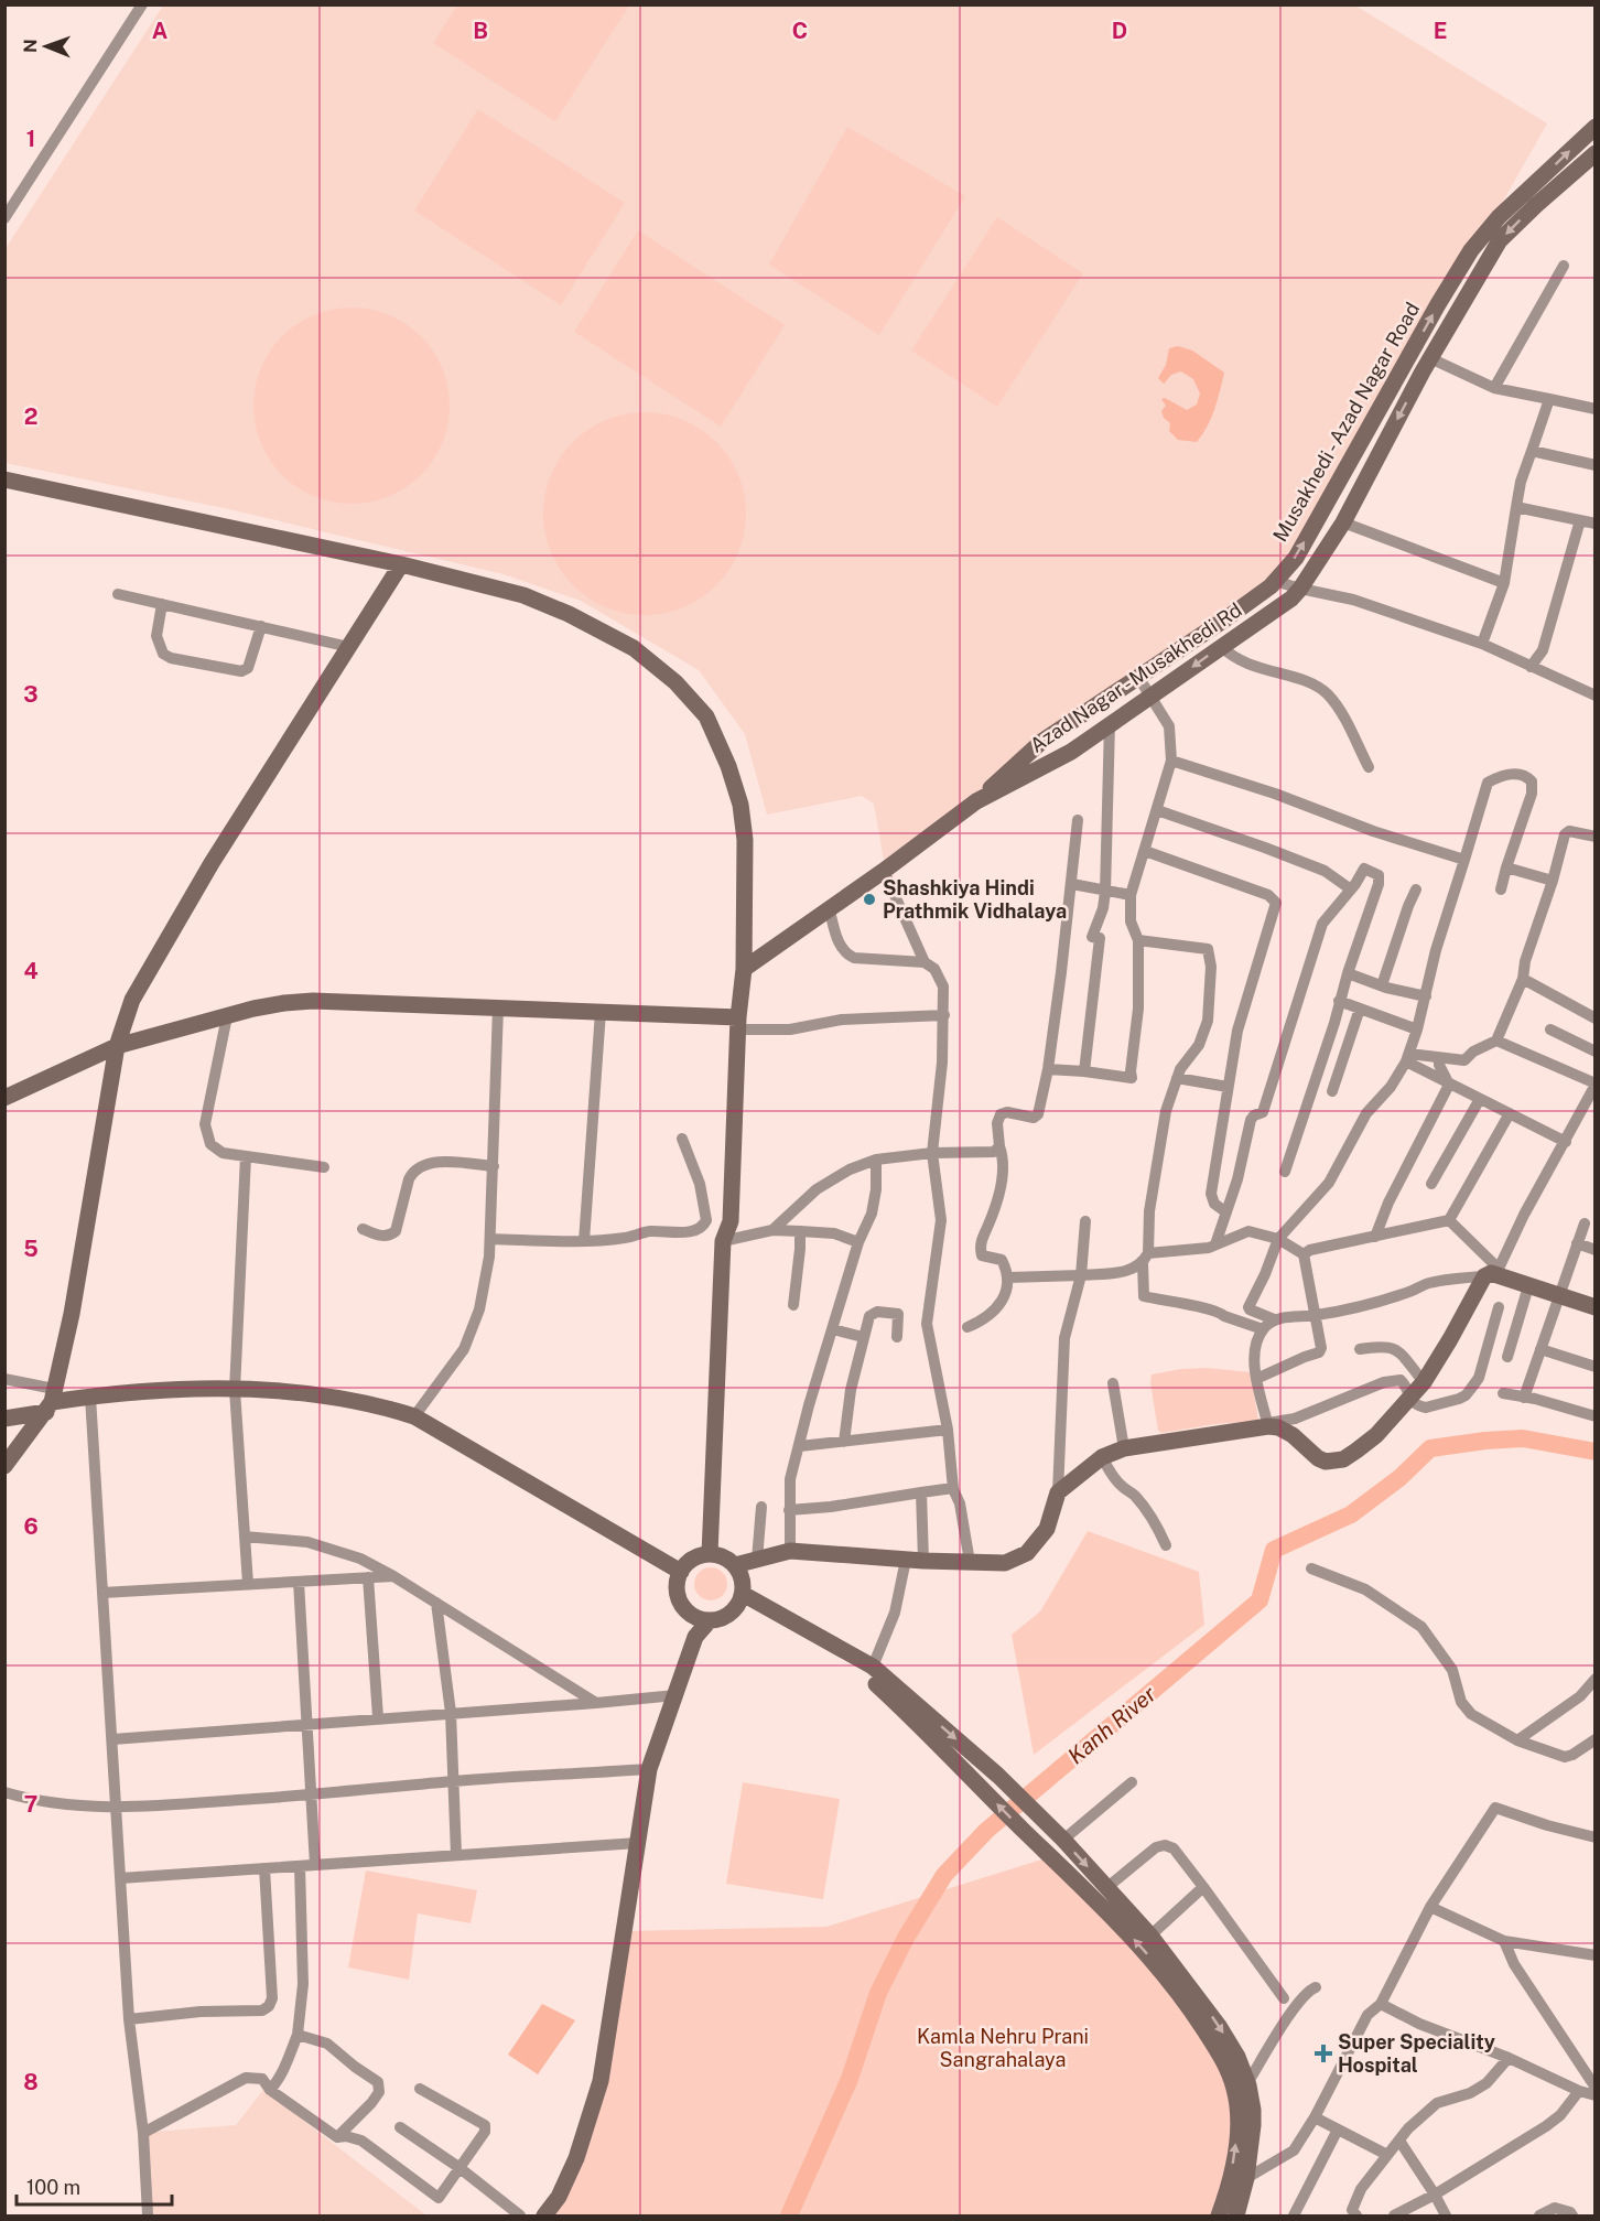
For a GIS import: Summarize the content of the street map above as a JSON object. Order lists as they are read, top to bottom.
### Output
{
  "streets": {
    "street": ["Musakhedi - Azad Nagar Road", "Azad Nagar - Musakhedi Rd"]
  },
  "crossings": [
    ["Musakhedi - Azad Nagar Road", "Azad Nagar - Musakhedi Rd"]
  ],
  "water": ["Kanh River"],
  "parks": ["Kamla Nehru Prani Sangrahalaya"],
  "places": {
    "other": ["Shashkiya Hindi Prathmik Vidhalaya"],
    "health": ["Super Speciality Hospital"]
  },
  "scale_bar": "100 m",
  "north": "left",
  "grid": {
    "columns": [
      "A",
      "B",
      "C",
      "D",
      "E"
    ],
    "rows": [
      "1",
      "2",
      "3",
      "4",
      "5",
      "6",
      "7",
      "8"
    ]
  }
}
